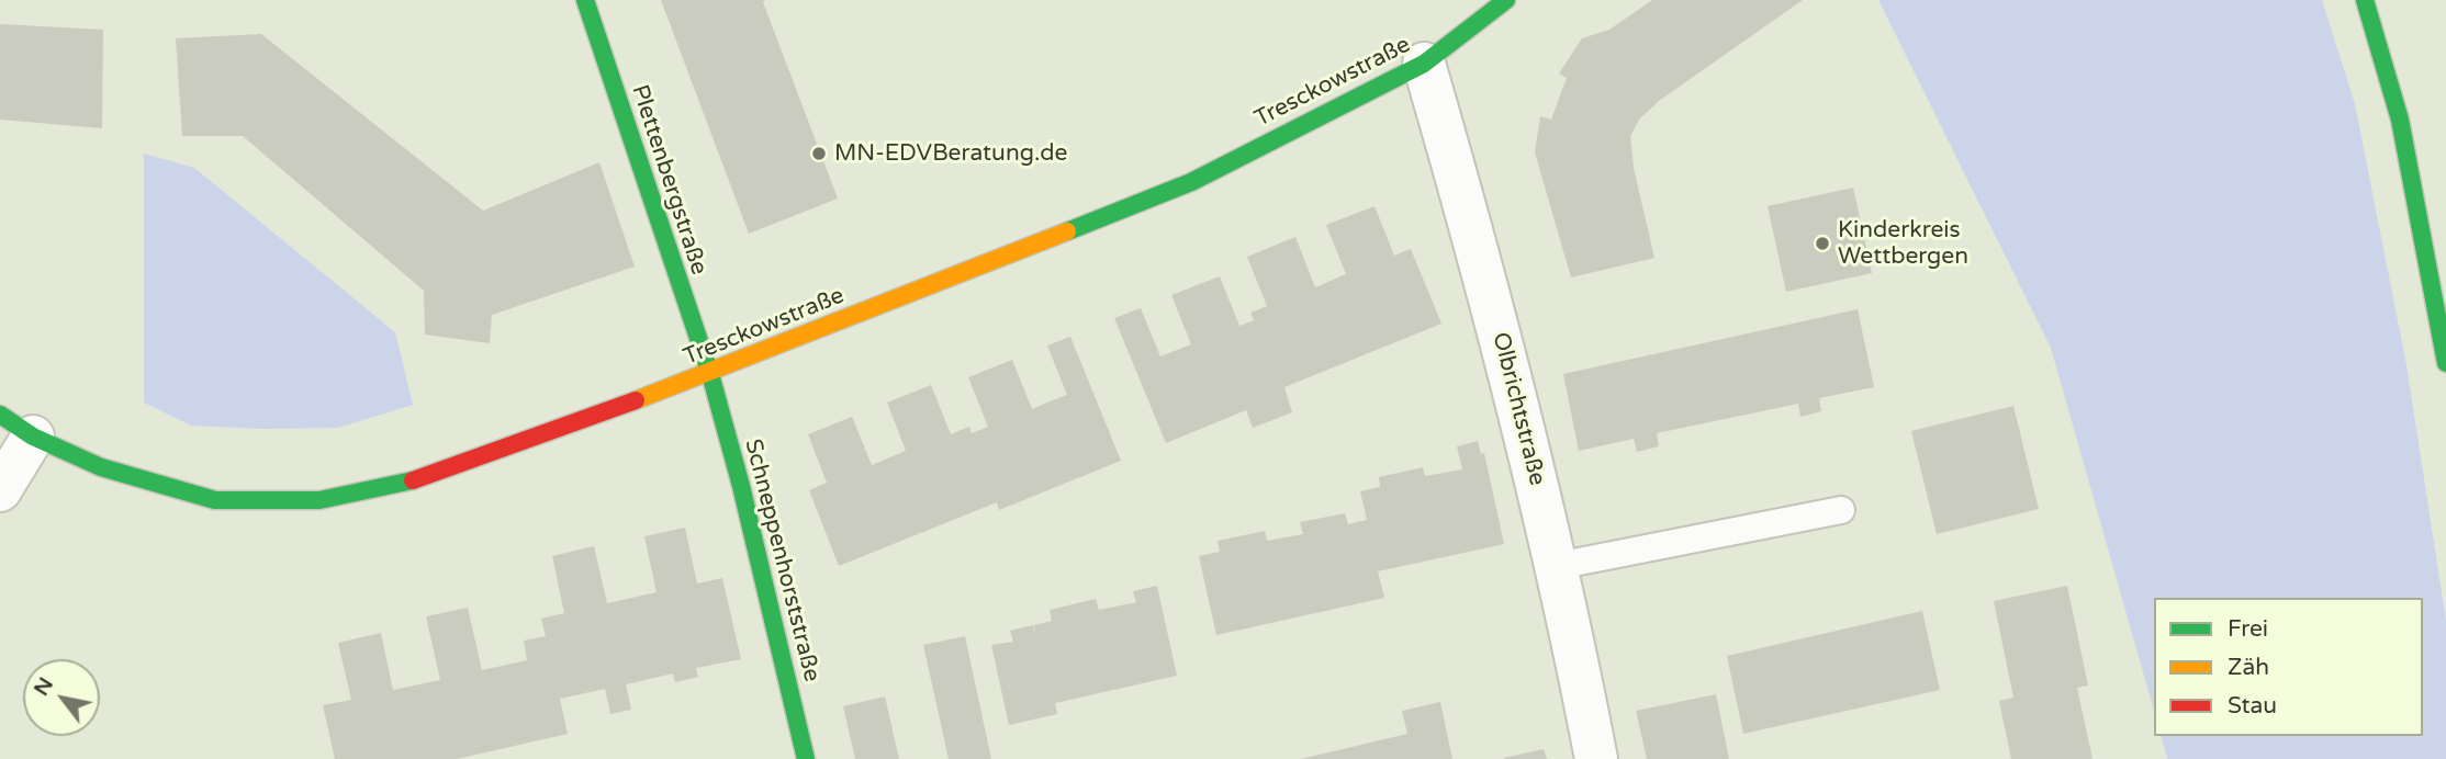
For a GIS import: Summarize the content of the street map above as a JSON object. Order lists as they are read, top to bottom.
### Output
{
  "streets": {
    "street": [
      "Tresckowstraße",
      "Plettenbergstraße",
      "Olbrichtstraße",
      "Schneppenhorststraße"
    ]
  },
  "crossings": [
    ["Tresckowstraße", "Plettenbergstraße"],
    ["Tresckowstraße", "Olbrichtstraße"],
    ["Tresckowstraße", "Schneppenhorststraße"],
    ["Plettenbergstraße", "Schneppenhorststraße"]
  ],
  "places": ["MN-EDVBeratung.de", "Kinderkreis Wettbergen"],
  "legend": ["Frei", "Zäh", "Stau"],
  "north": "top left"
}
